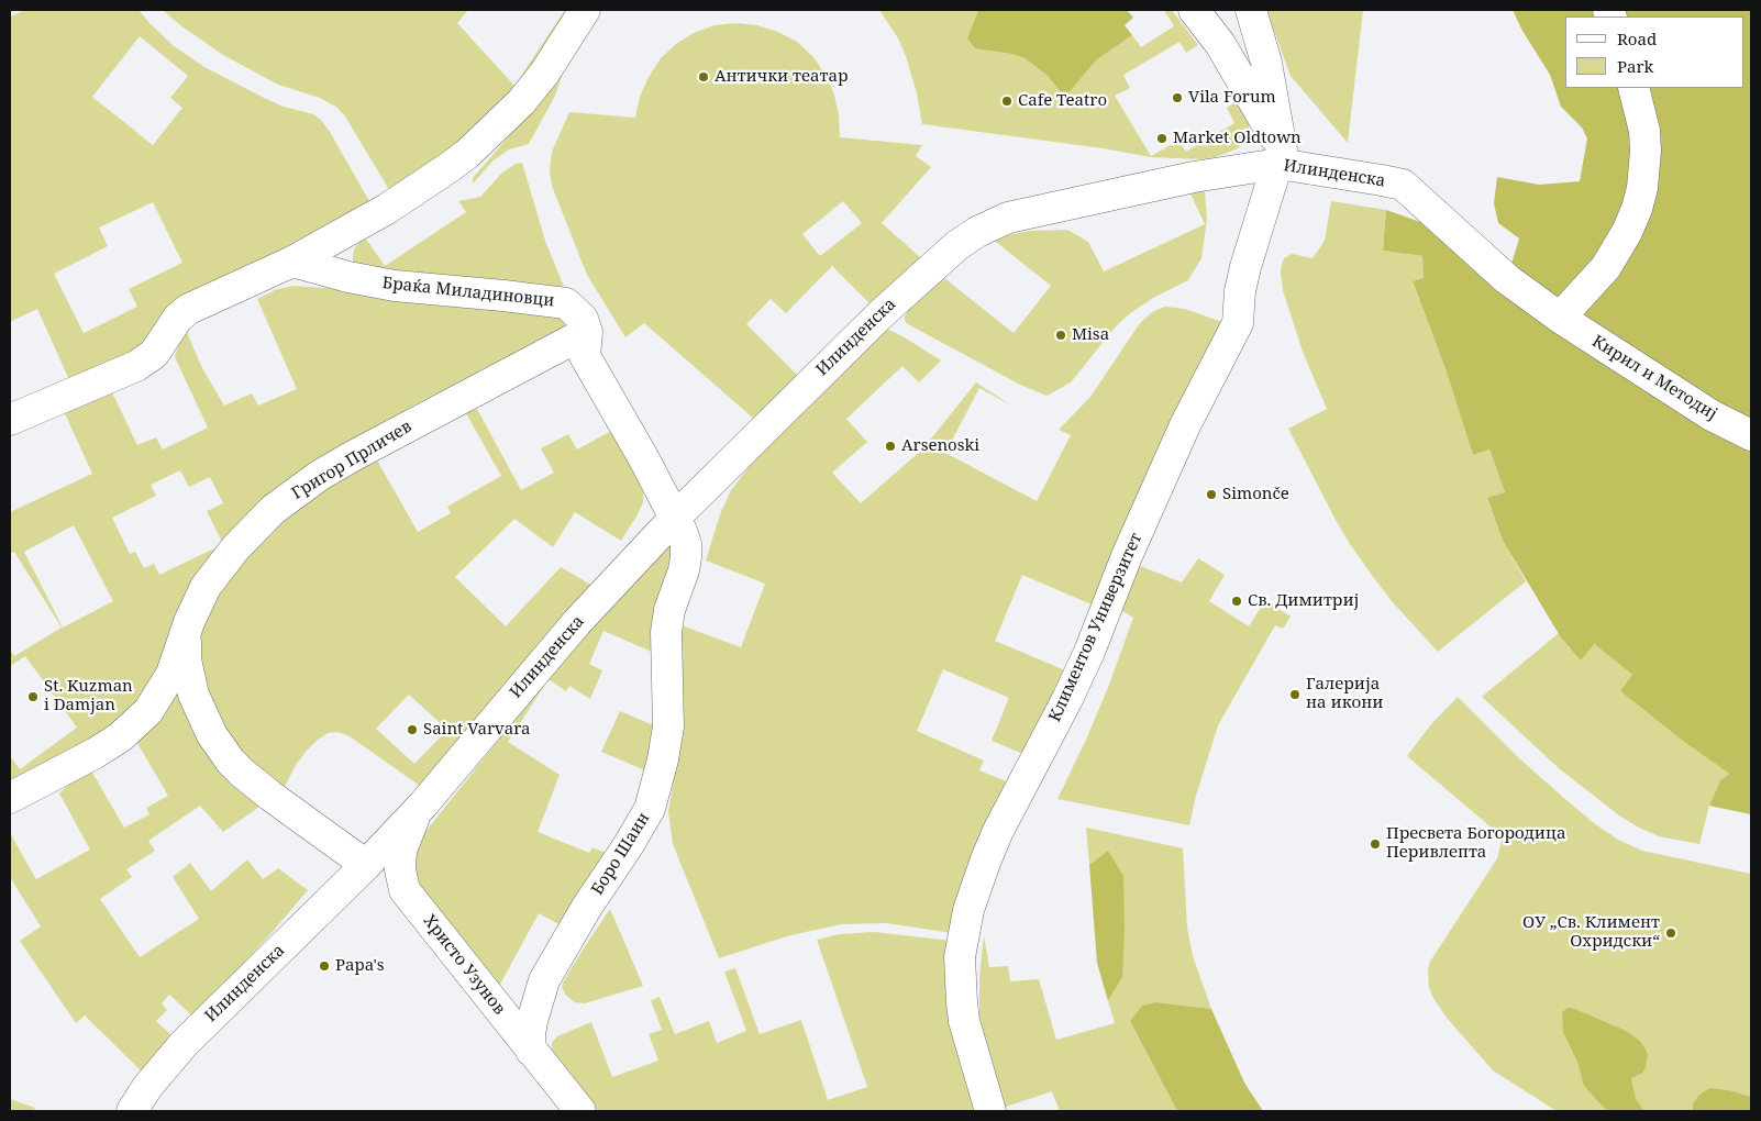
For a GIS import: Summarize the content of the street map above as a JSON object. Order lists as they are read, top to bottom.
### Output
{
  "streets": {
    "street": [
      "Илинденска",
      "Браќа Миладиновци",
      "Кирил и Методиј",
      "Григор Прличев",
      "Климентов Универзитет",
      "Боро Шаин",
      "Христо Узунов"
    ]
  },
  "crossings": [
    ["Илинденска", "Кирил и Методиј"],
    ["Илинденска", "Климентов Универзитет"],
    ["Илинденска", "Боро Шаин"],
    ["Илинденска", "Христо Узунов"],
    ["Браќа Миладиновци", "Григор Прличев"],
    ["Боро Шаин", "Христо Узунов"]
  ],
  "places": [
    "Антички театар",
    "Vila Forum",
    "Cafe Teatro",
    "Market Oldtown",
    "Misa",
    "Arsenoski",
    "Simonče",
    "Св. Димитриј",
    "Галерија на икони",
    "St. Kuzman i Damjan",
    "Saint Varvara",
    "Пресвета Богородица Перивлепта",
    "ОУ „Св. Климент Охридски“",
    "Papa's"
  ],
  "legend": ["Road", "Park"]
}
